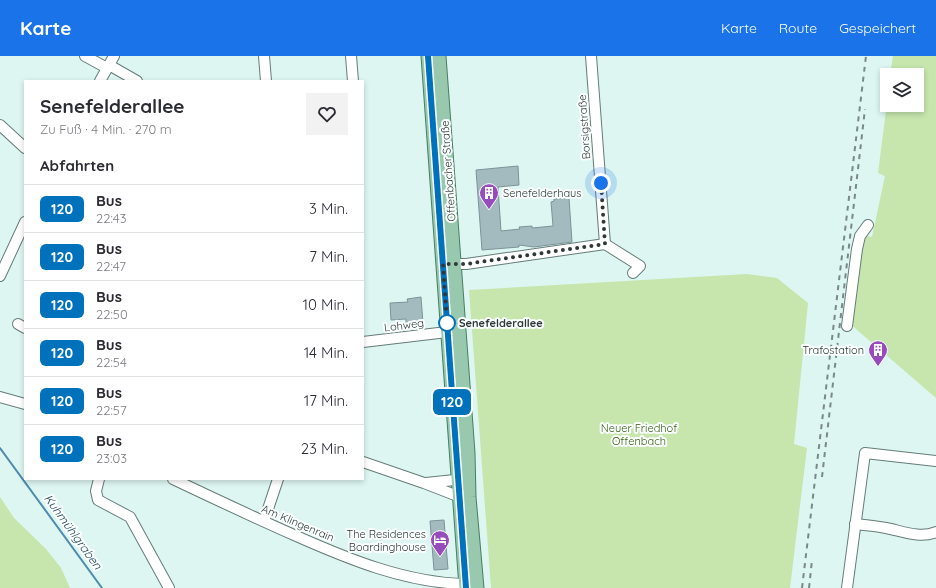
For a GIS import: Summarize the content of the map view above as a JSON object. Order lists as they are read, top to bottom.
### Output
{
  "streets": {
    "main road": ["Offenbacher Straße"],
    "street": ["Borsigstraße", "Lohweg", "Am Klingenrain"]
  },
  "water": ["Kuhmühlgraben"],
  "parks": ["Neuer Friedhof Offenbach"],
  "places": {
    "building": ["Senefelderhaus", "Trafostation"],
    "other": ["Senefelderallee"],
    "hotel": ["The Residences Boardinghouse"]
  },
  "lines": ["bus line 120"],
  "page": {
    "header": "Karte",
    "nav": ["Karte", "Route", "Gespeichert"],
    "on_map": "120",
    "heading": [
      ["Senefelderallee", "Zu Fuß · 4 Min. · 270 m"],
      "Abfahrten"
    ],
    "list": [
      {
        "mark": "120",
        "name": "Bus",
        "note": "22:43",
        "value": "3 Min."
      },
      {
        "mark": "120",
        "name": "Bus",
        "note": "22:47",
        "value": "7 Min."
      },
      {
        "mark": "120",
        "name": "Bus",
        "note": "22:50",
        "value": "10 Min."
      },
      {
        "mark": "120",
        "name": "Bus",
        "note": "22:54",
        "value": "14 Min."
      },
      {
        "mark": "120",
        "name": "Bus",
        "note": "22:57",
        "value": "17 Min."
      },
      {
        "mark": "120",
        "name": "Bus",
        "note": "23:03",
        "value": "23 Min."
      }
    ]
  }
}
